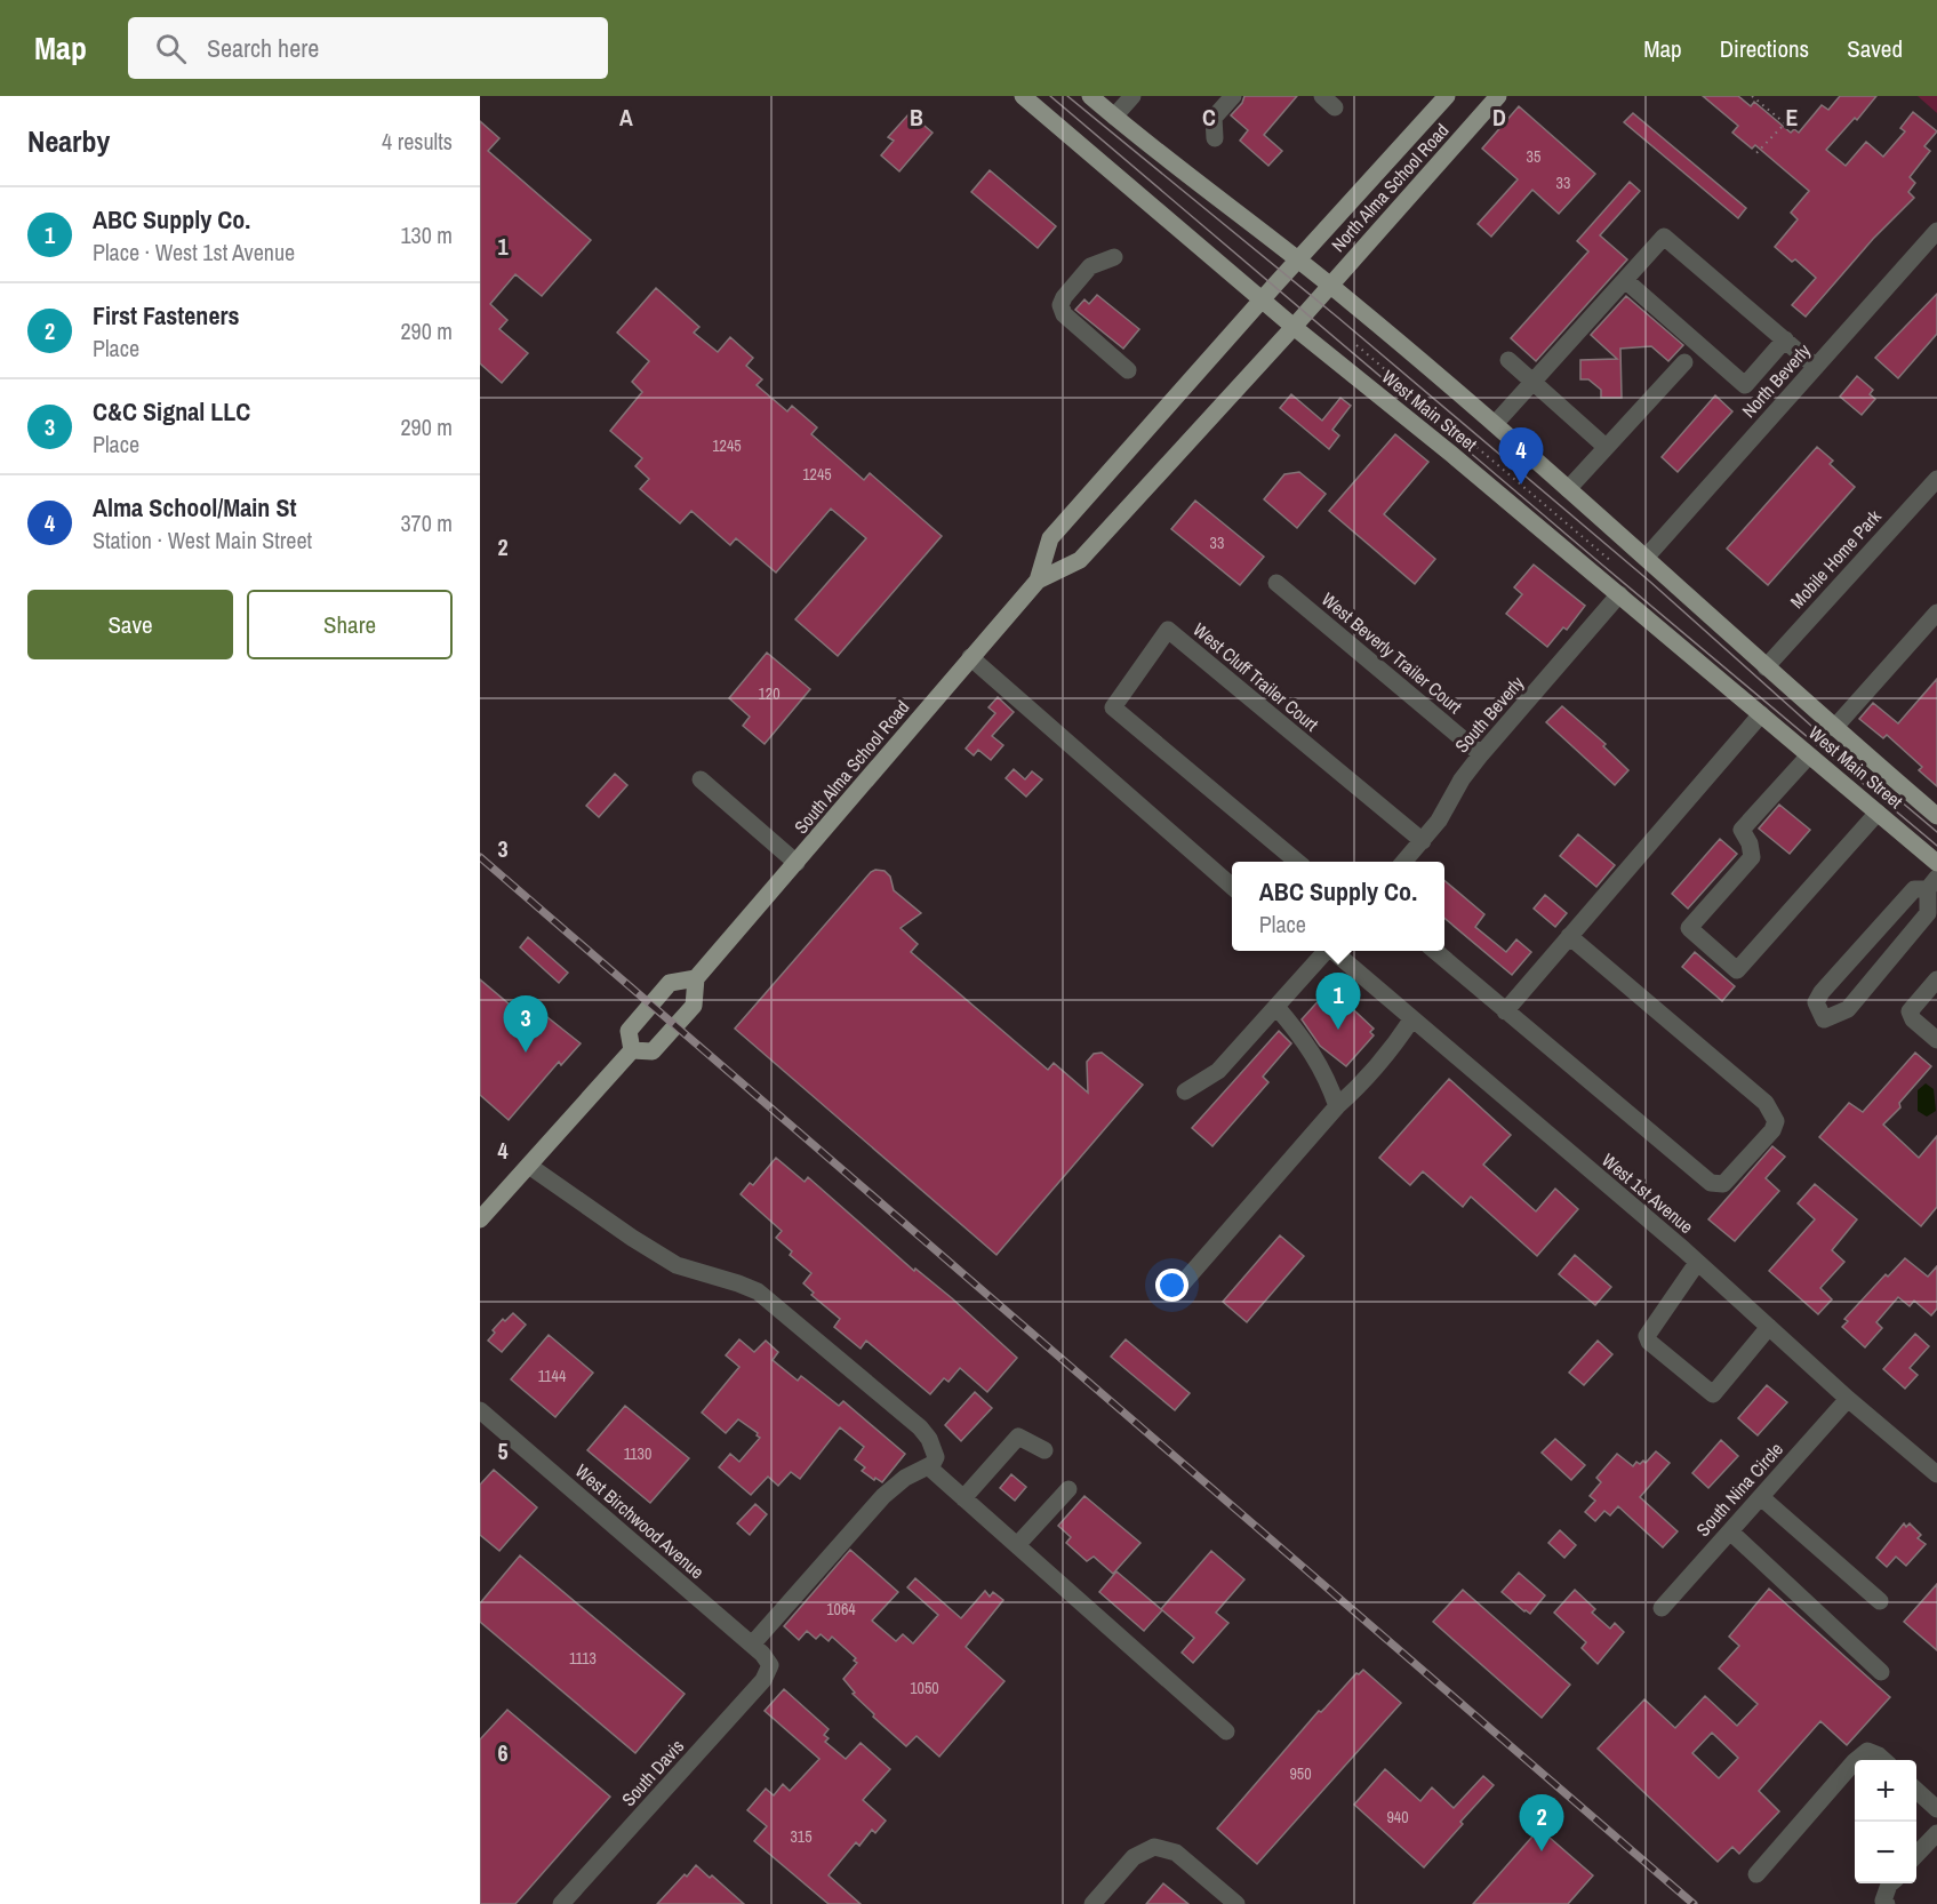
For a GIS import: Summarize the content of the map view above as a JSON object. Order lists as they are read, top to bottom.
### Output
{
  "streets": {
    "main road": ["North Alma School Road", "West Main Street", "South Alma School Road"],
    "street": [
      "North Beverly",
      "Mobile Home Park",
      "West Beverly Trailer Court",
      "West Cluff Trailer Court",
      "South Beverly",
      "West 1st Avenue",
      "South Nina Circle",
      "West Birchwood Avenue",
      "South Davis"
    ]
  },
  "crossings": [
    ["North Alma School Road", "West Main Street"],
    ["North Alma School Road", "South Alma School Road"],
    ["North Beverly", "West Main Street"],
    ["West Main Street", "Mobile Home Park"],
    ["West Main Street", "South Beverly"],
    ["West Main Street", "South Alma School Road"],
    ["West Beverly Trailer Court", "South Beverly"],
    ["West Cluff Trailer Court", "South Beverly"],
    ["West 1st Avenue", "South Nina Circle"],
    ["West Birchwood Avenue", "South Davis"]
  ],
  "house_numbers": [
    "35",
    "33",
    "1245",
    "1245",
    "33",
    "120",
    "1144",
    "1130",
    "1064",
    "1113",
    "1050",
    "950",
    "940",
    "315"
  ],
  "page": {
    "header": "Map",
    "search": "Search here",
    "nav": ["Map", "Directions", "Saved"],
    "heading": ["Nearby", "4 results"],
    "list": [
      {
        "mark": "1",
        "name": "ABC Supply Co.",
        "note": "Place · West 1st Avenue",
        "value": "130 m"
      },
      {
        "mark": "2",
        "name": "First Fasteners",
        "note": "Place",
        "value": "290 m"
      },
      {
        "mark": "3",
        "name": "C&C Signal LLC",
        "note": "Place",
        "value": "290 m"
      },
      {
        "mark": "4",
        "name": "Alma School/Main St",
        "note": "Station · West Main Street",
        "value": "370 m"
      }
    ],
    "pins": [
      "4",
      "1",
      "3",
      "2"
    ],
    "buttons": ["Save", "Share"],
    "popup": ["ABC Supply Co.", "Place"],
    "map_buttons": ["+", "−"]
  },
  "grid": {
    "columns": [
      "A",
      "B",
      "C",
      "D",
      "E"
    ],
    "rows": [
      "1",
      "2",
      "3",
      "4",
      "5",
      "6"
    ]
  }
}
